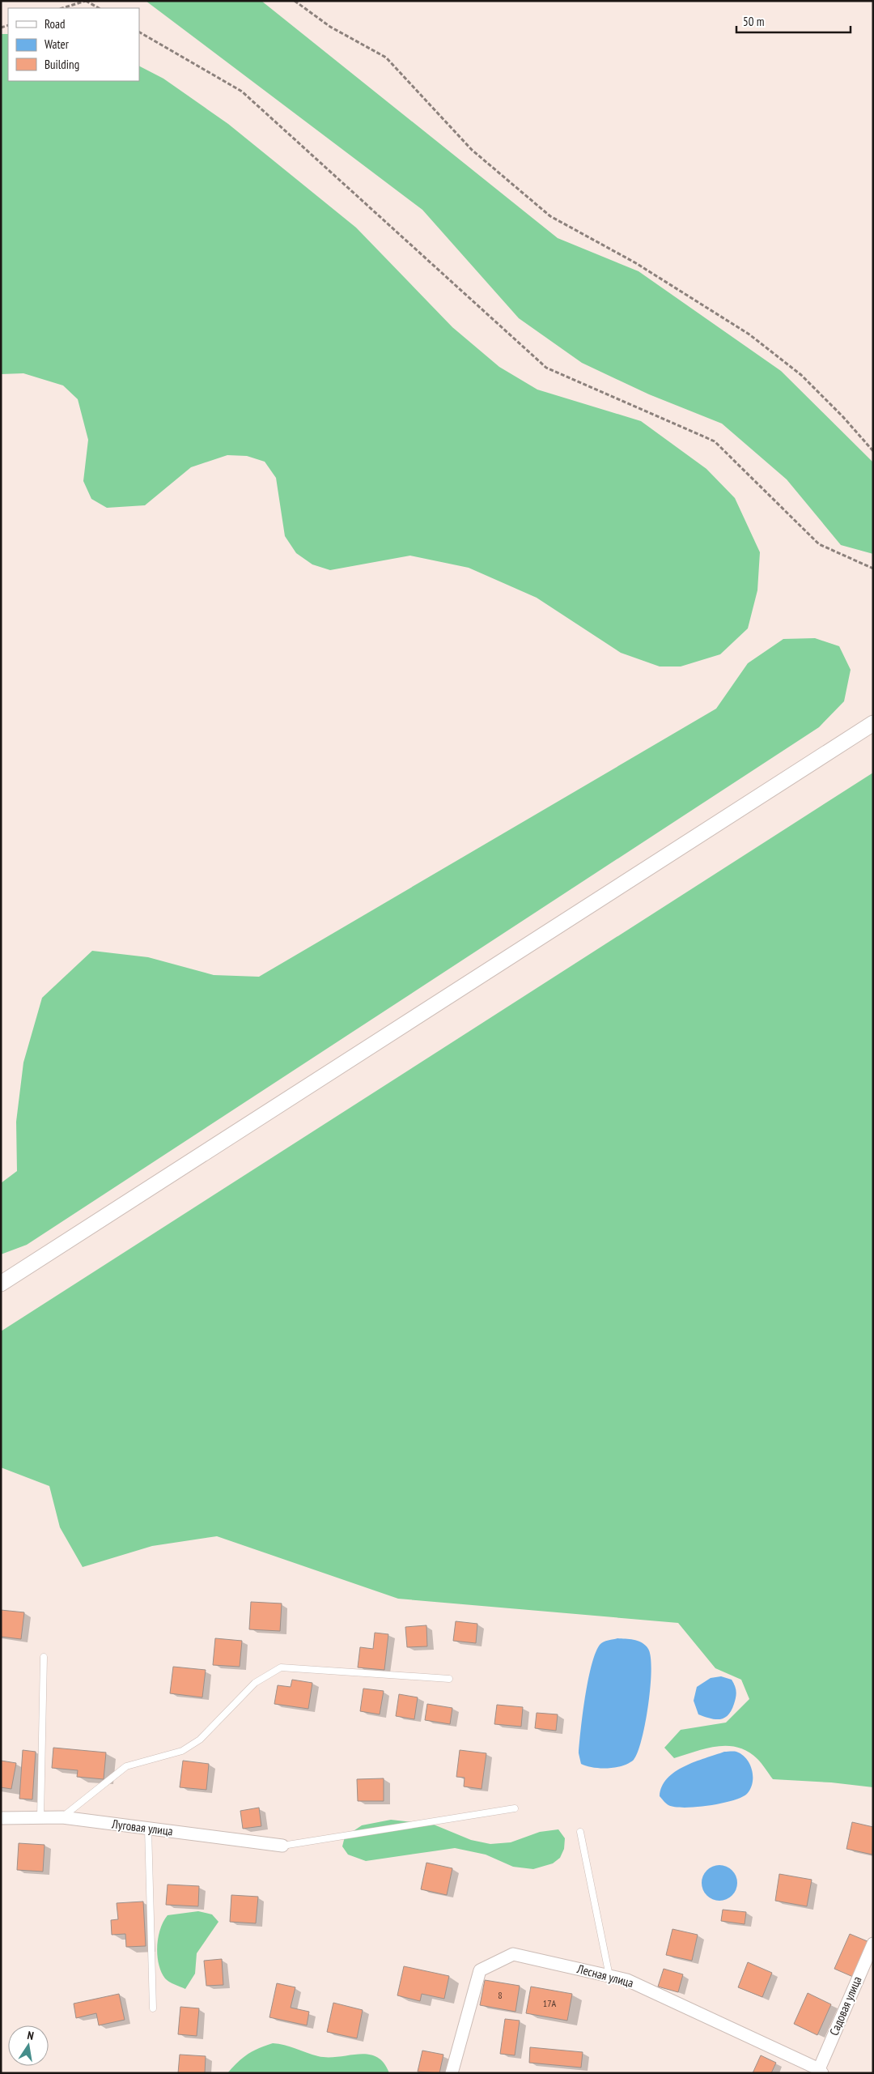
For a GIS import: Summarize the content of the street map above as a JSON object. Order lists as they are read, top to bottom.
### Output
{
  "streets": {
    "street": ["Луговая улица", "Лесная улица", "Садовая улица"]
  },
  "crossings": [
    ["Лесная улица", "Садовая улица"]
  ],
  "house_numbers": ["8", "17А"],
  "legend": ["Road", "Water", "Building"],
  "scale_bar": "50 m",
  "north": "top"
}
